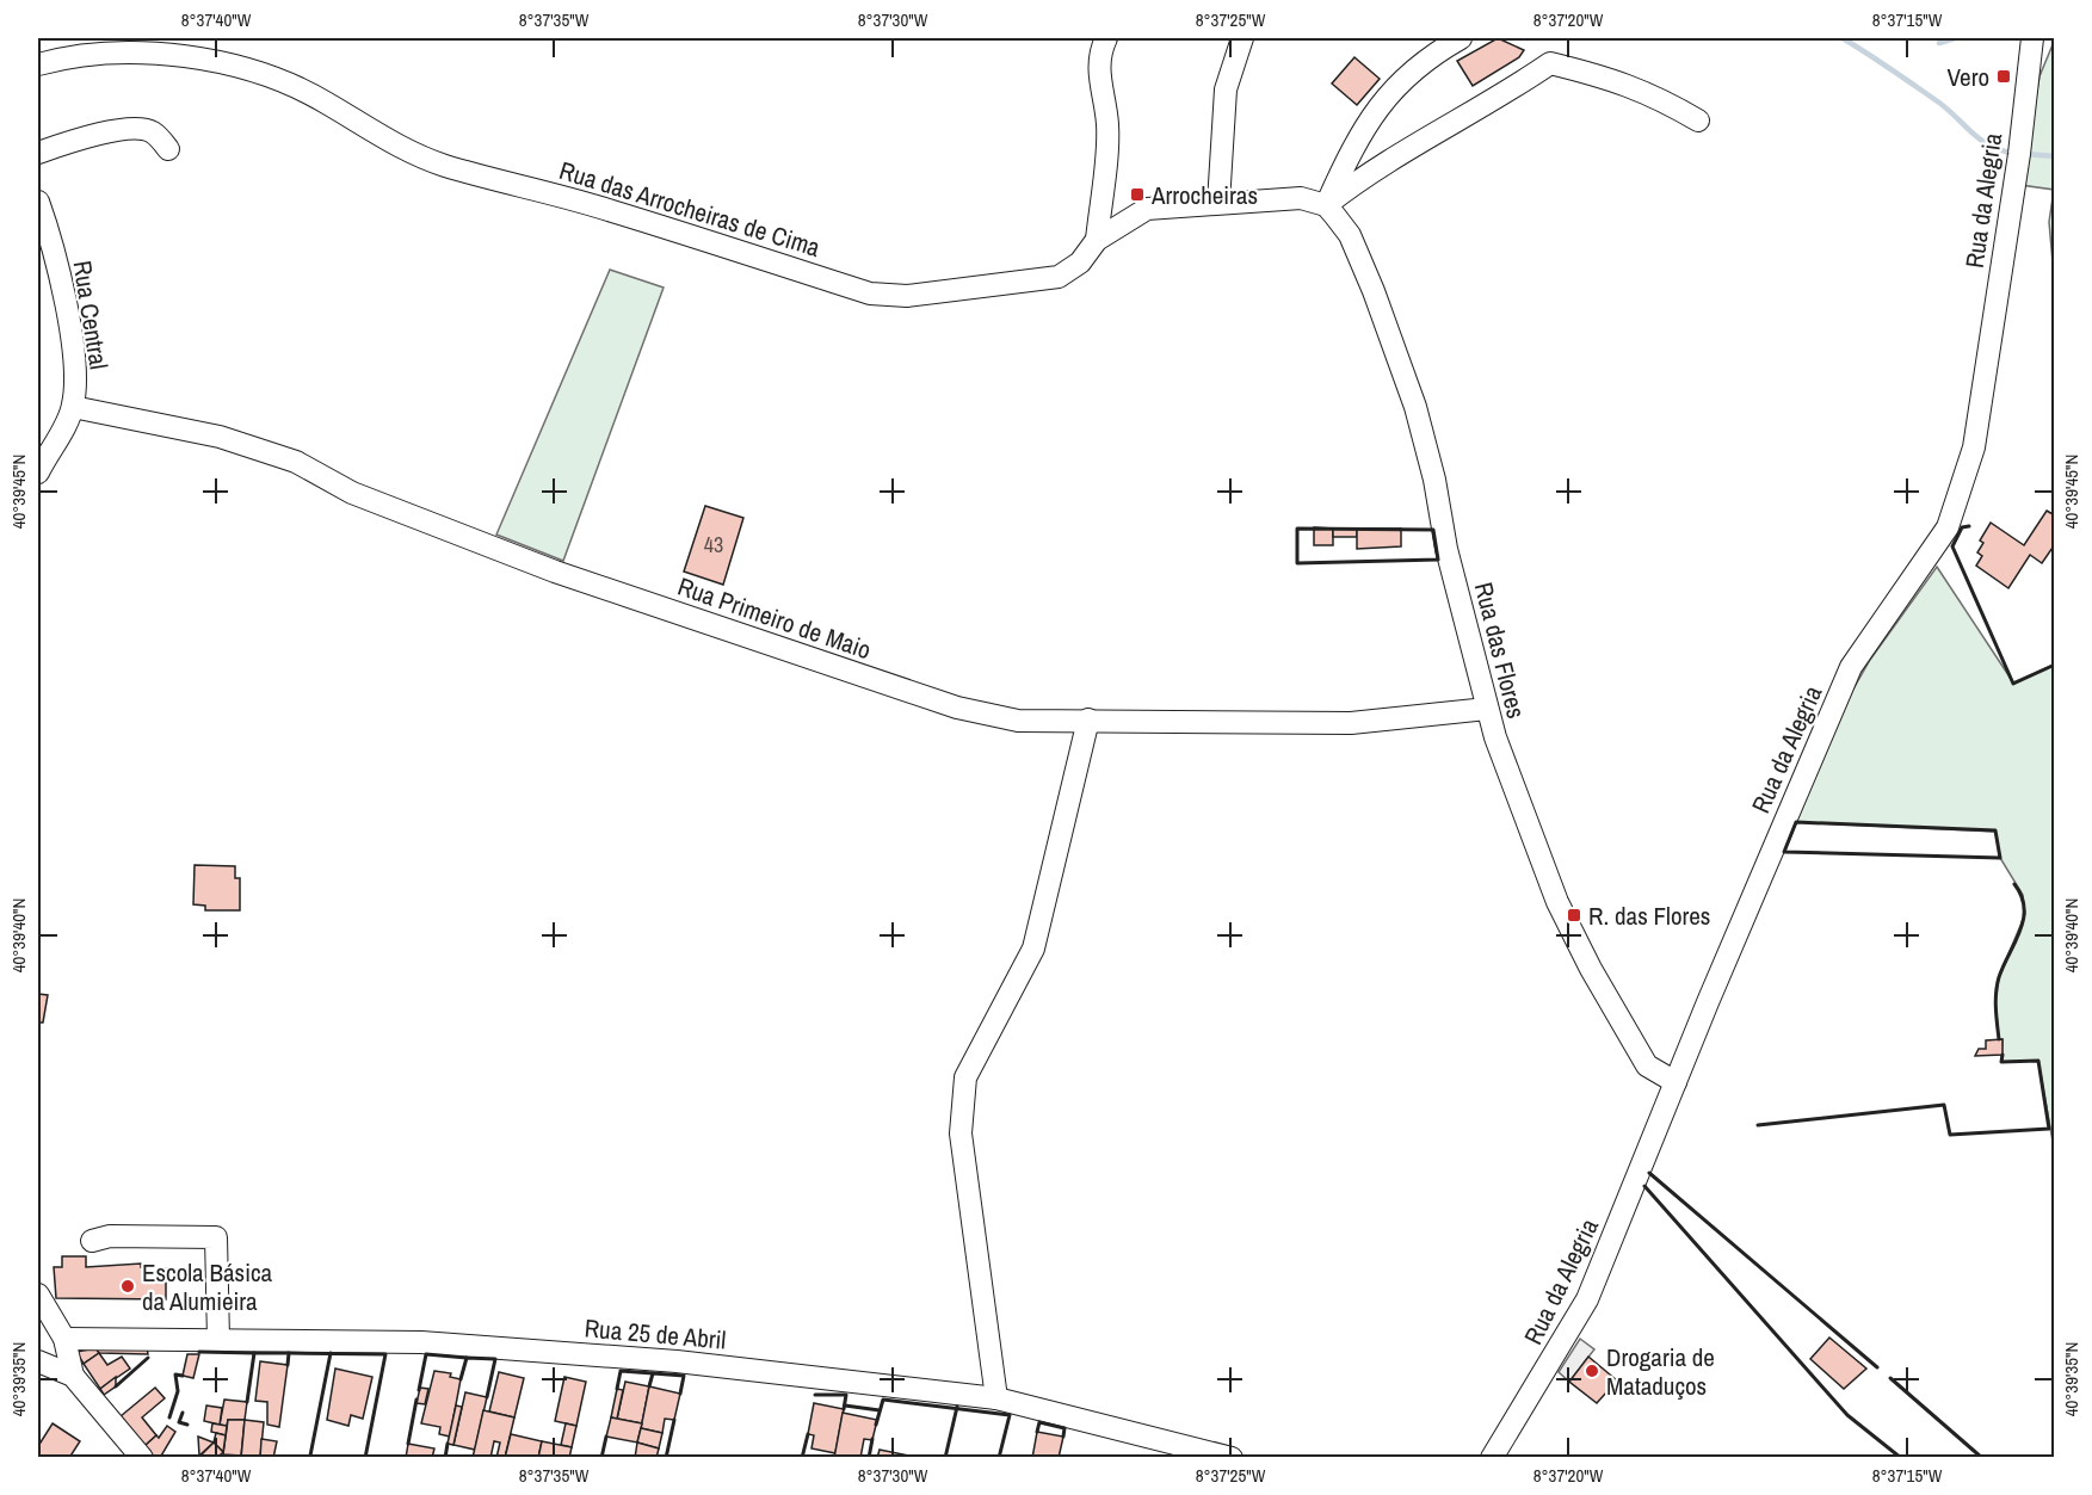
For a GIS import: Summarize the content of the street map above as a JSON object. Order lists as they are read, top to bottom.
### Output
{
  "streets": {
    "street": [
      "Rua da Alegria",
      "Rua das Arrocheiras de Cima",
      "Rua Central",
      "Rua Primeiro de Maio",
      "Rua das Flores",
      "Rua 25 de Abril"
    ]
  },
  "crossings": [
    ["Rua da Alegria", "Rua das Flores"],
    ["Rua das Arrocheiras de Cima", "Rua das Flores"],
    ["Rua Central", "Rua Primeiro de Maio"],
    ["Rua Primeiro de Maio", "Rua das Flores"]
  ],
  "places": {
    "transit": ["Vero", "Arrocheiras", "R. das Flores"],
    "other": ["Escola Básica da Alumieira", "Drogaria de Mataduços"]
  },
  "house_numbers": ["43"],
  "coordinates": [
    "8°37'40\"W",
    "8°37'35\"W",
    "8°37'30\"W",
    "8°37'25\"W",
    "8°37'20\"W",
    "8°37'15\"W",
    "40°39'45\"N",
    "40°39'40\"N",
    "40°39'35\"N"
  ]
}
